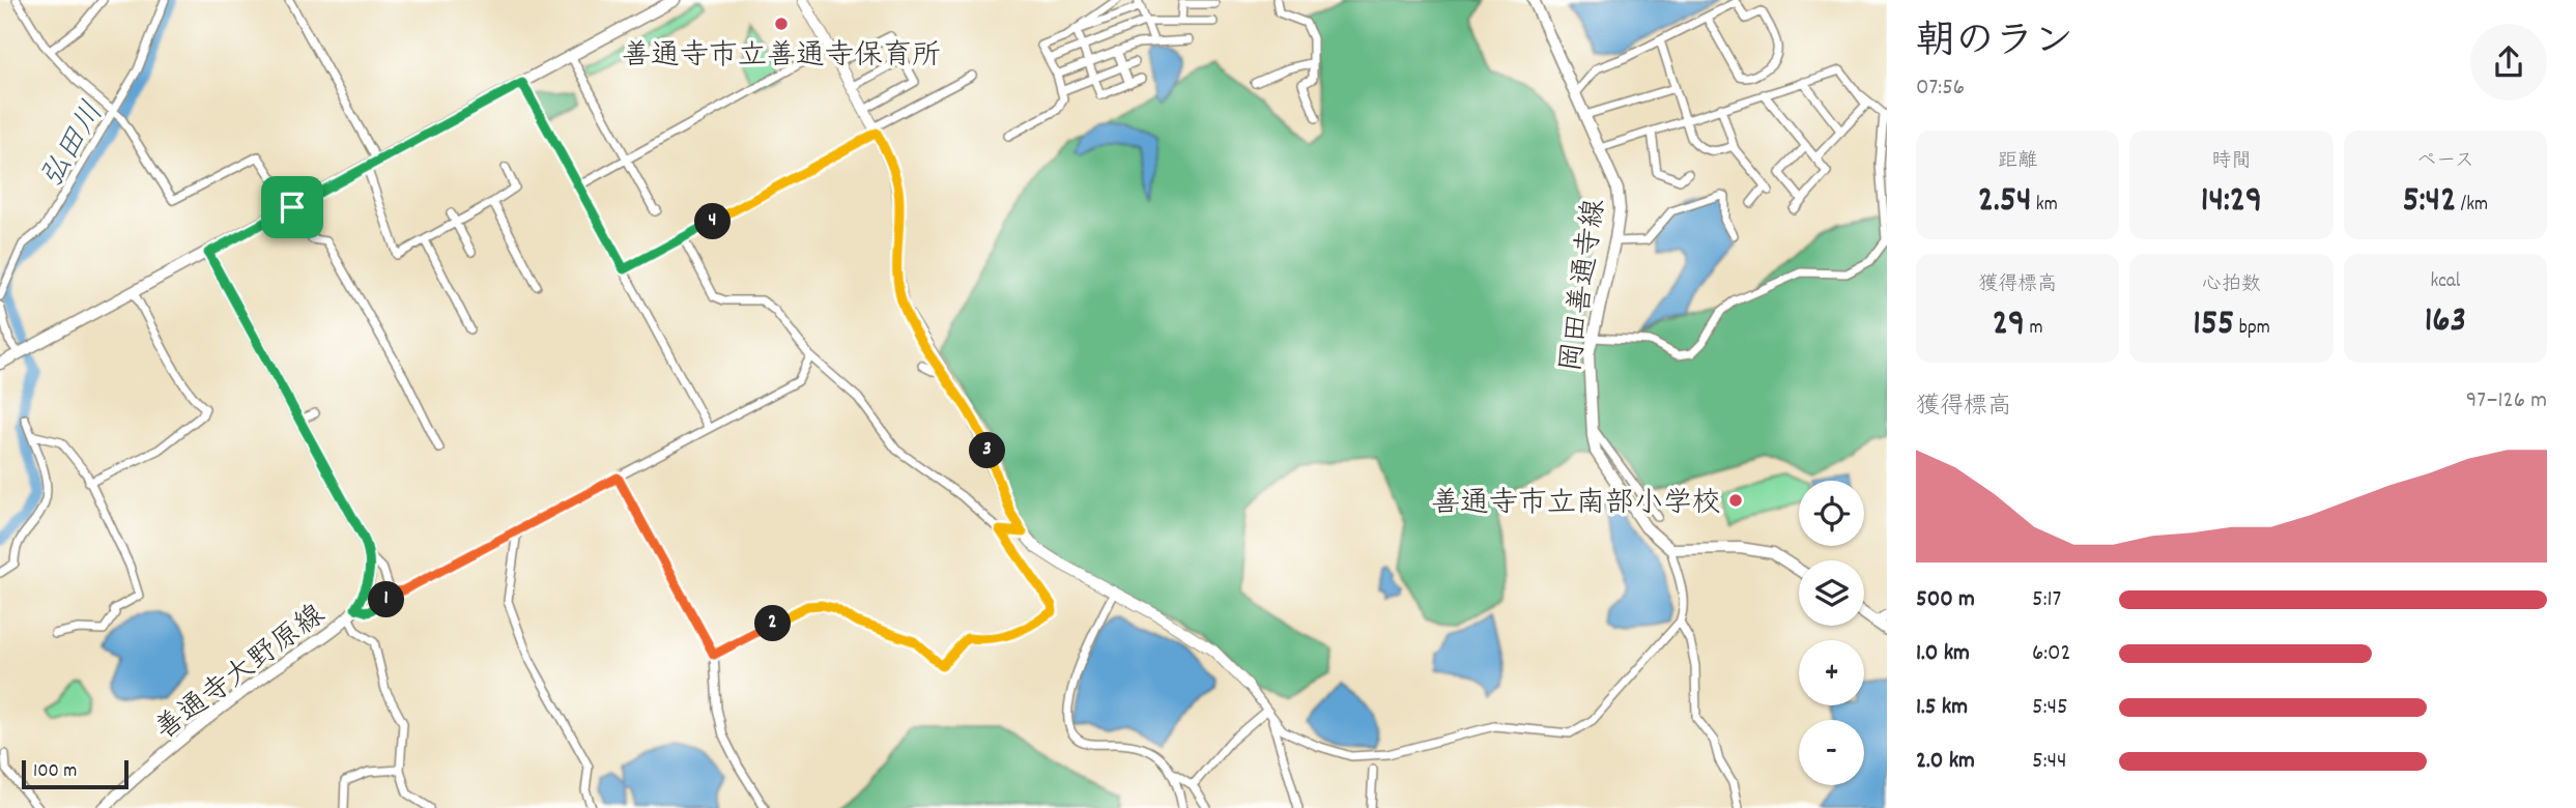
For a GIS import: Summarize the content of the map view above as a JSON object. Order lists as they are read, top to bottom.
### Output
{
  "streets": {
    "main road": ["岡田善通寺線", "善通寺大野原線"]
  },
  "water": ["弘田川"],
  "places": ["善通寺市立善通寺保育所", "善通寺市立南部小学校"],
  "scale_bar": "100 m",
  "page": {
    "heading": ["朝のラン", "07:56"],
    "stats": [
      ["距離", "2.54 km"],
      ["時間", "14:29"],
      ["ペース", "5:42 /km"],
      ["獲得標高", "29 m"],
      ["心拍数", "155 bpm"],
      ["kcal", "163"]
    ],
    "pins": [
      "4",
      "3",
      "1",
      "2"
    ],
    "chart": ["獲得標高", "97–126 m"],
    "map_buttons": ["+", "−"],
    "list": [
      {
        "name": "500 m",
        "note": "5:17"
      },
      {
        "name": "1.0 km",
        "note": "6:02"
      },
      {
        "name": "1.5 km",
        "note": "5:45"
      },
      {
        "name": "2.0 km",
        "note": "5:44"
      }
    ],
    "scale": "100 m"
  }
}
